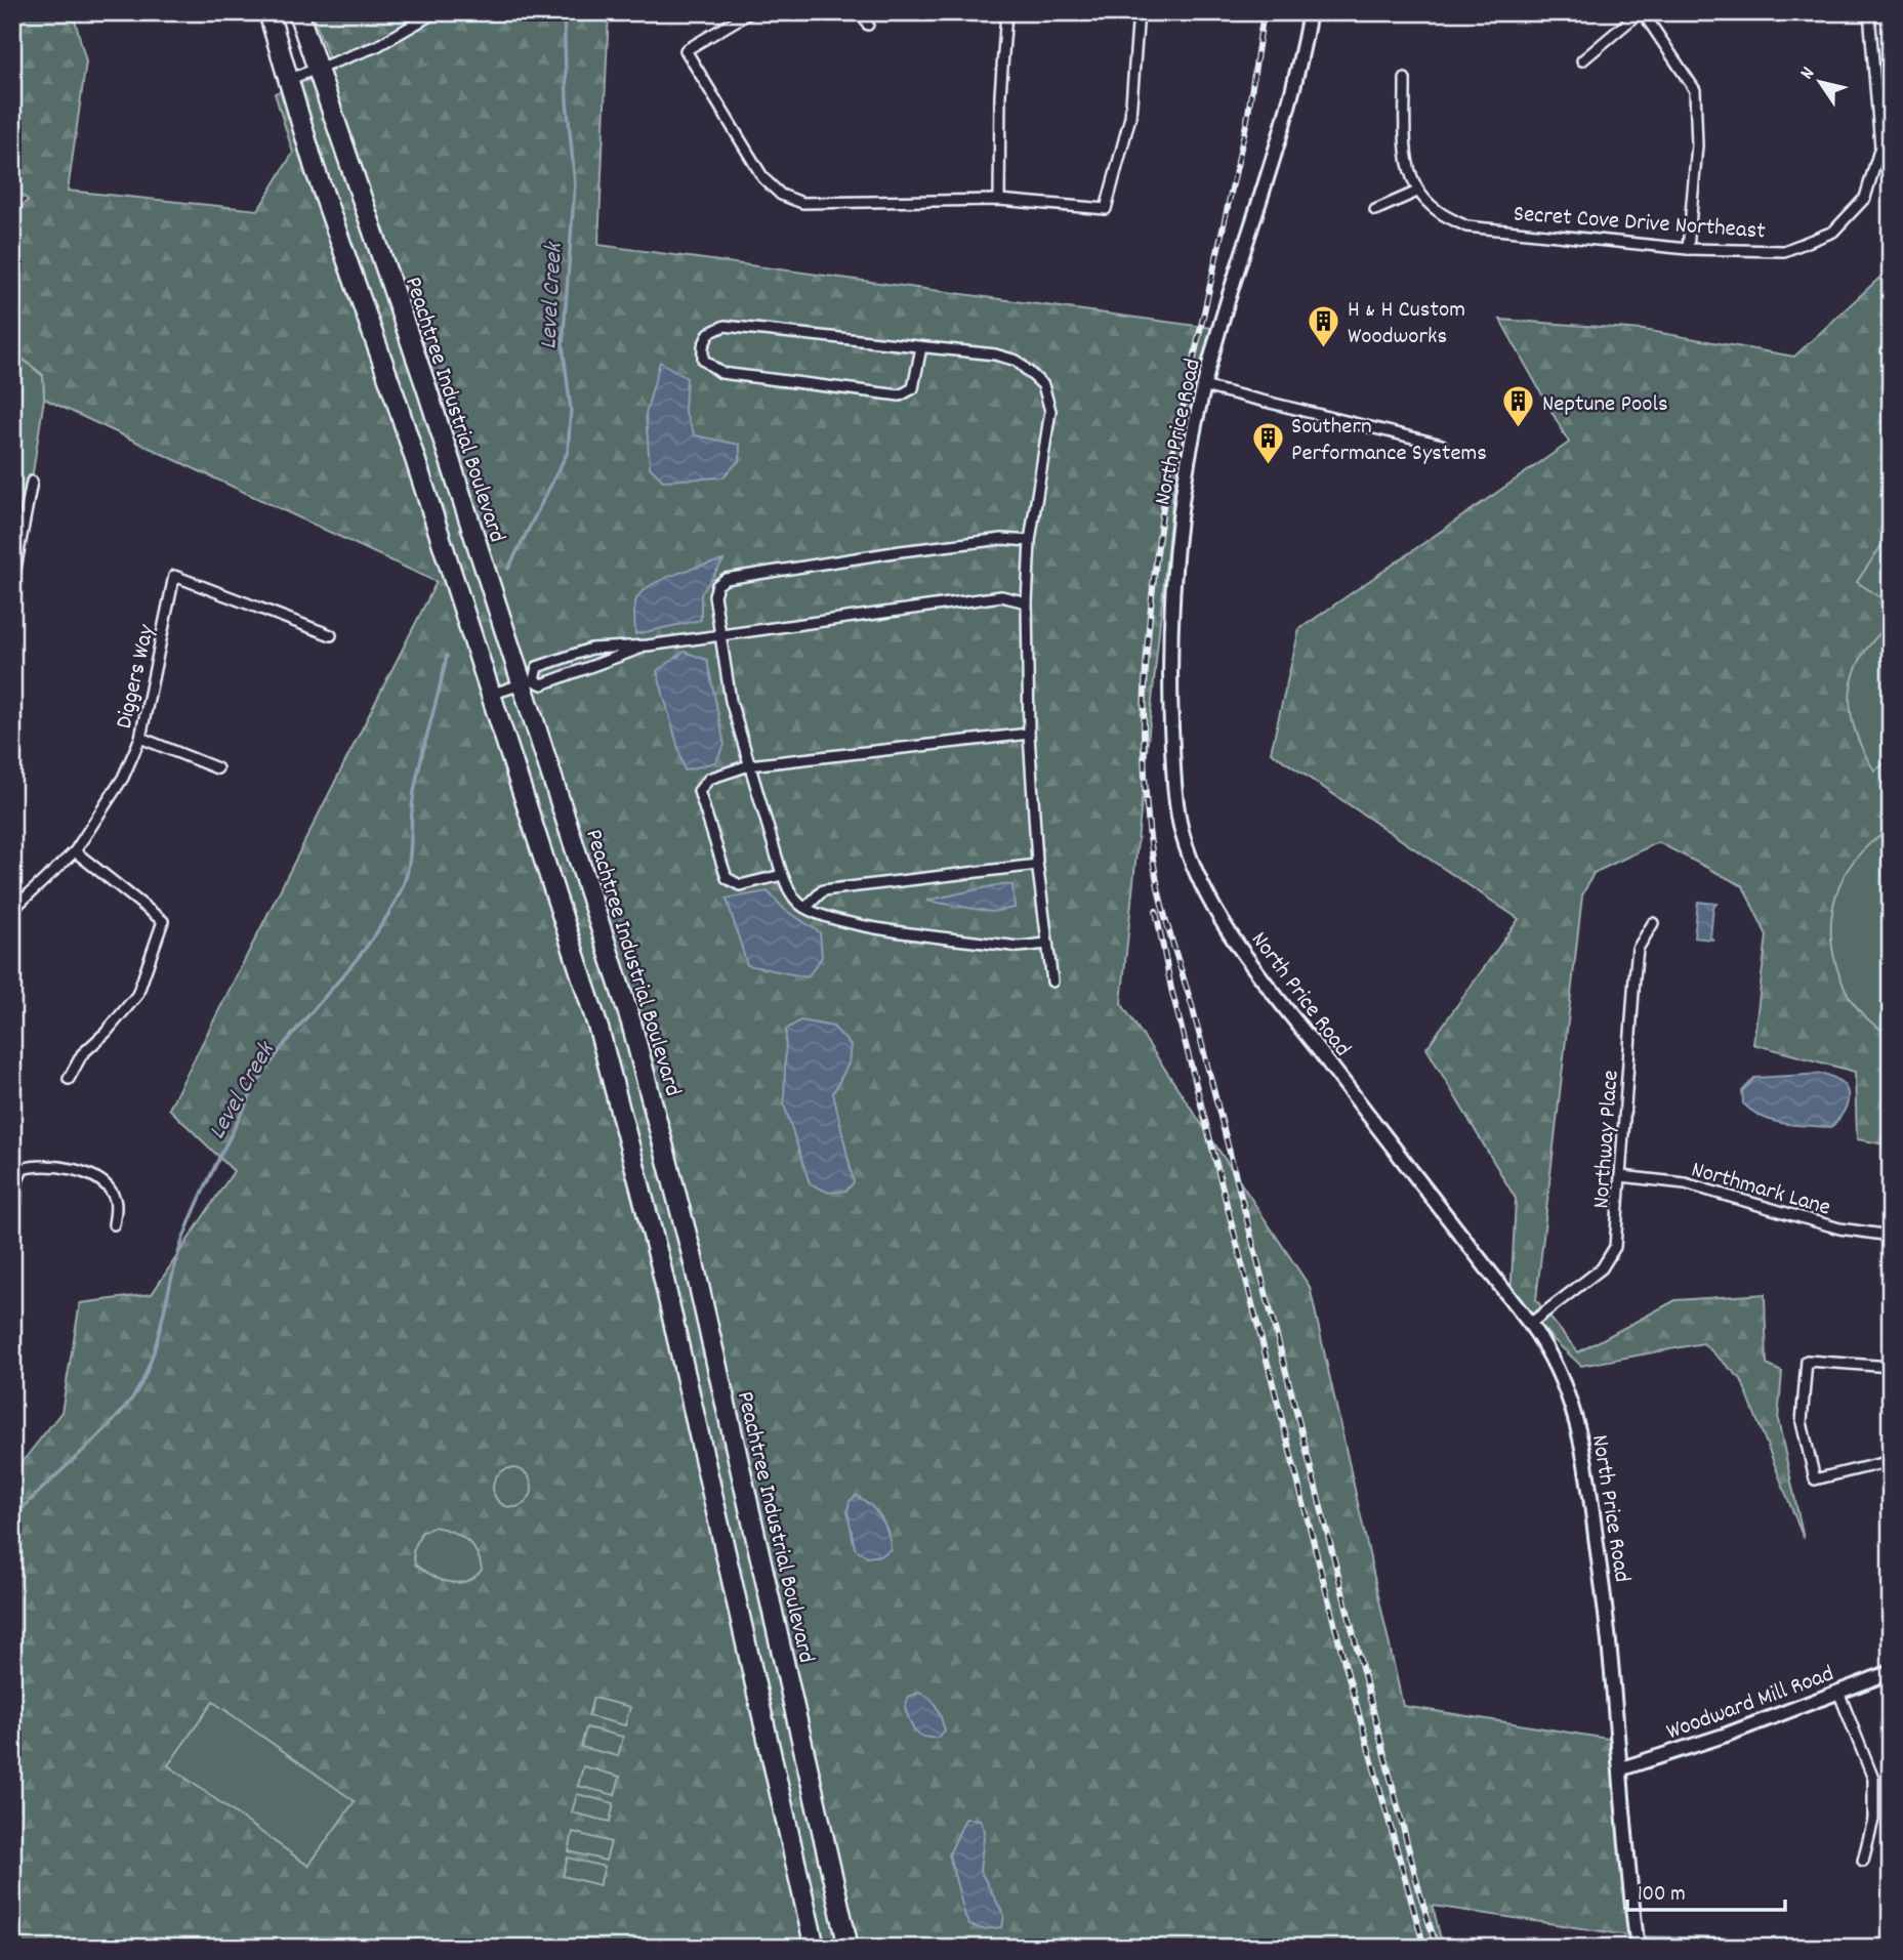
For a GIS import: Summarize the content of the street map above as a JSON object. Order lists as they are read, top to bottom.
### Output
{
  "streets": {
    "highway": ["Peachtree Industrial Boulevard"],
    "street": [
      "Secret Cove Drive Northeast",
      "North Price Road",
      "Diggers Way",
      "Northway Place",
      "Northmark Lane",
      "Woodward Mill Road"
    ]
  },
  "crossings": [
    ["North Price Road", "Northway Place"],
    ["North Price Road", "Woodward Mill Road"],
    ["Northway Place", "Northmark Lane"]
  ],
  "water": ["Level Creek"],
  "places": {
    "building": ["H & H Custom Woodworks", "Neptune Pools", "Southern Performance Systems"]
  },
  "scale_bar": "100 m",
  "north": "top left"
}
